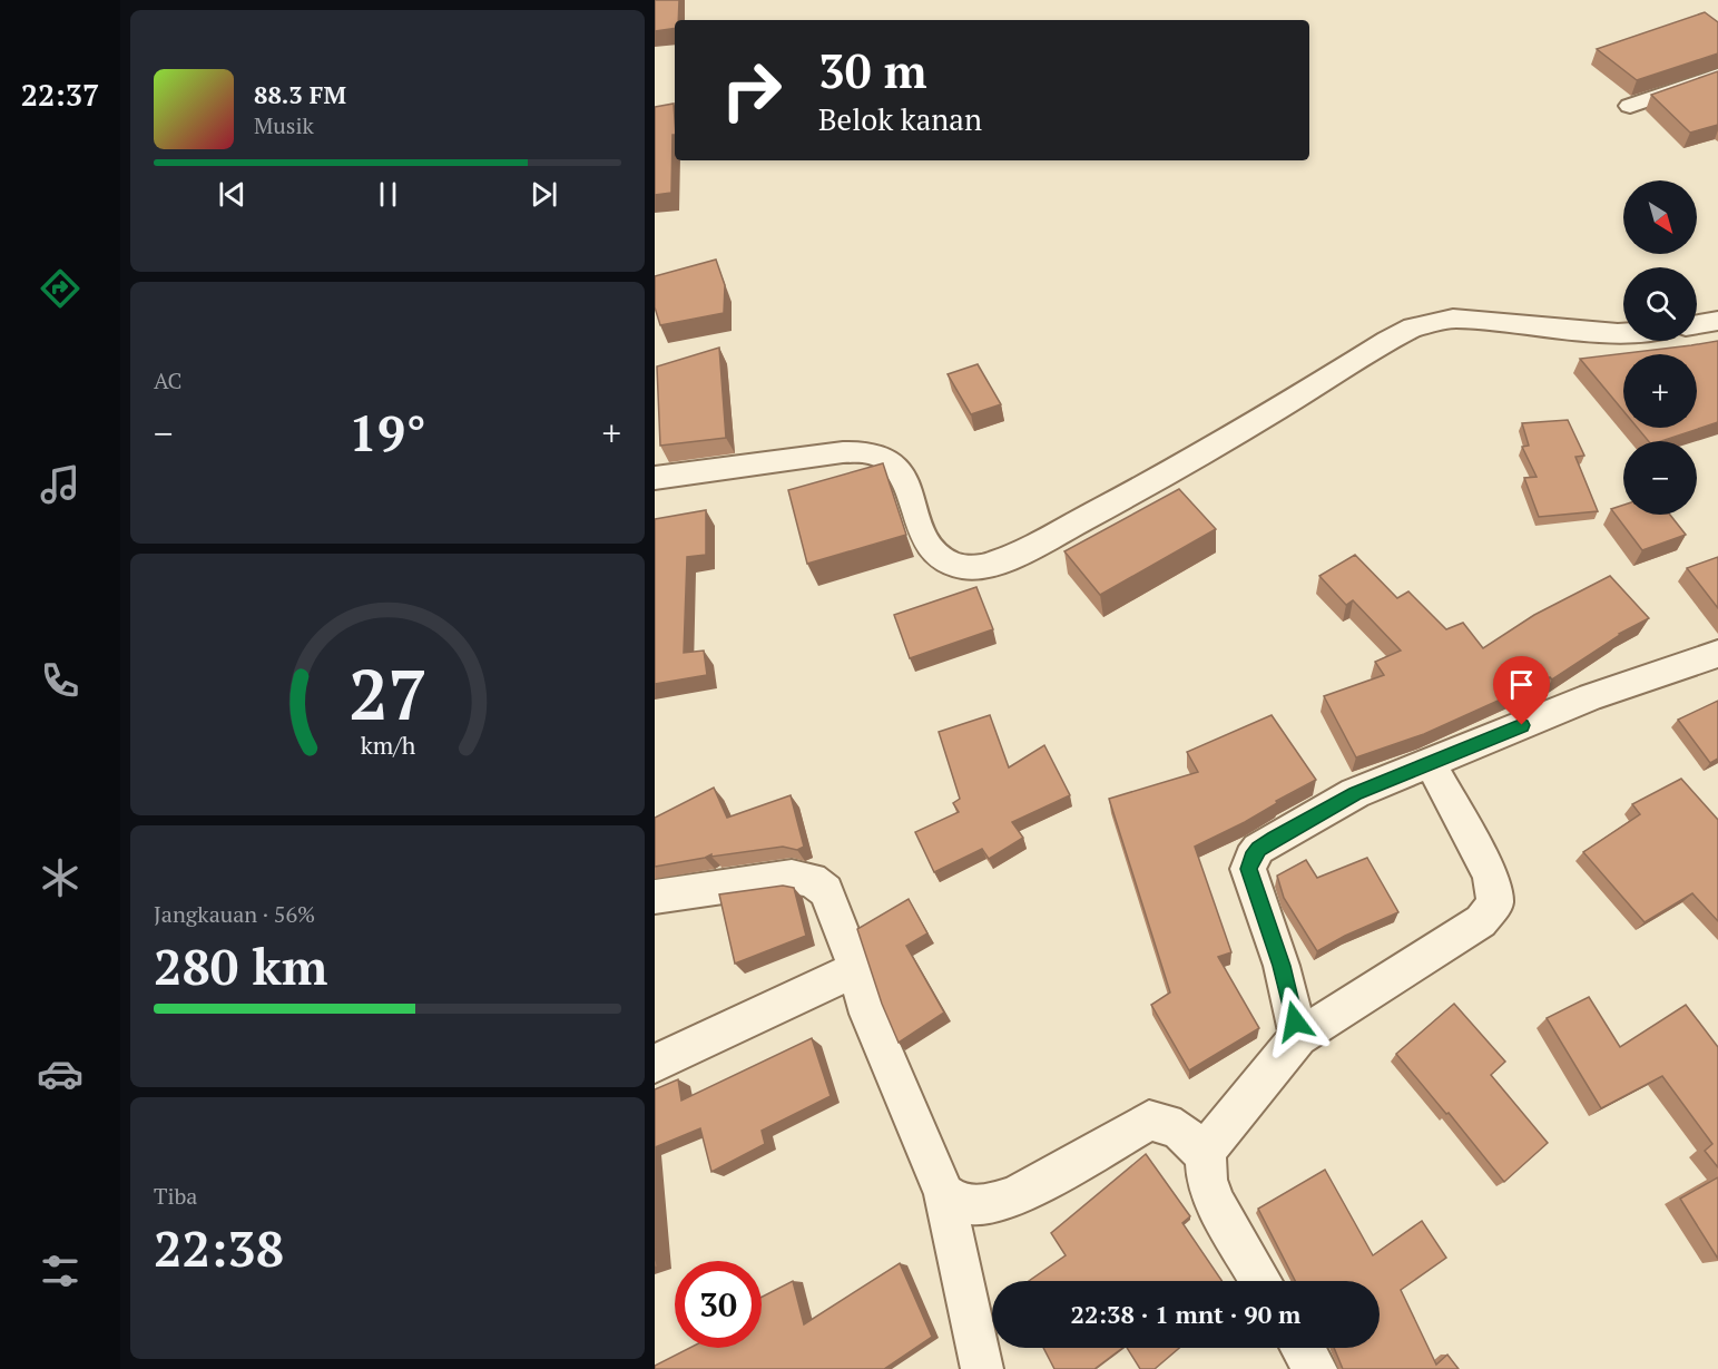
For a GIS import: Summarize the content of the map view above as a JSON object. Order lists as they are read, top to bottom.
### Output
{
  "north": "bottom right",
  "page": {
    "tabs": "22:37",
    "turn": ["30 m", "Belok kanan"],
    "song": ["88.3 FM", "Musik"],
    "map_buttons": ["+", "−"],
    "tile": [
      "AC",
      ["Jangkauan · 56%", "280 km"],
      ["Tiba", "22:38"]
    ],
    "heat": ["−", "19°", "+"],
    "limit": "30",
    "trip": "22:38 · 1 mnt · 90 m",
    "gauge": ["27", "km/h"]
  }
}
